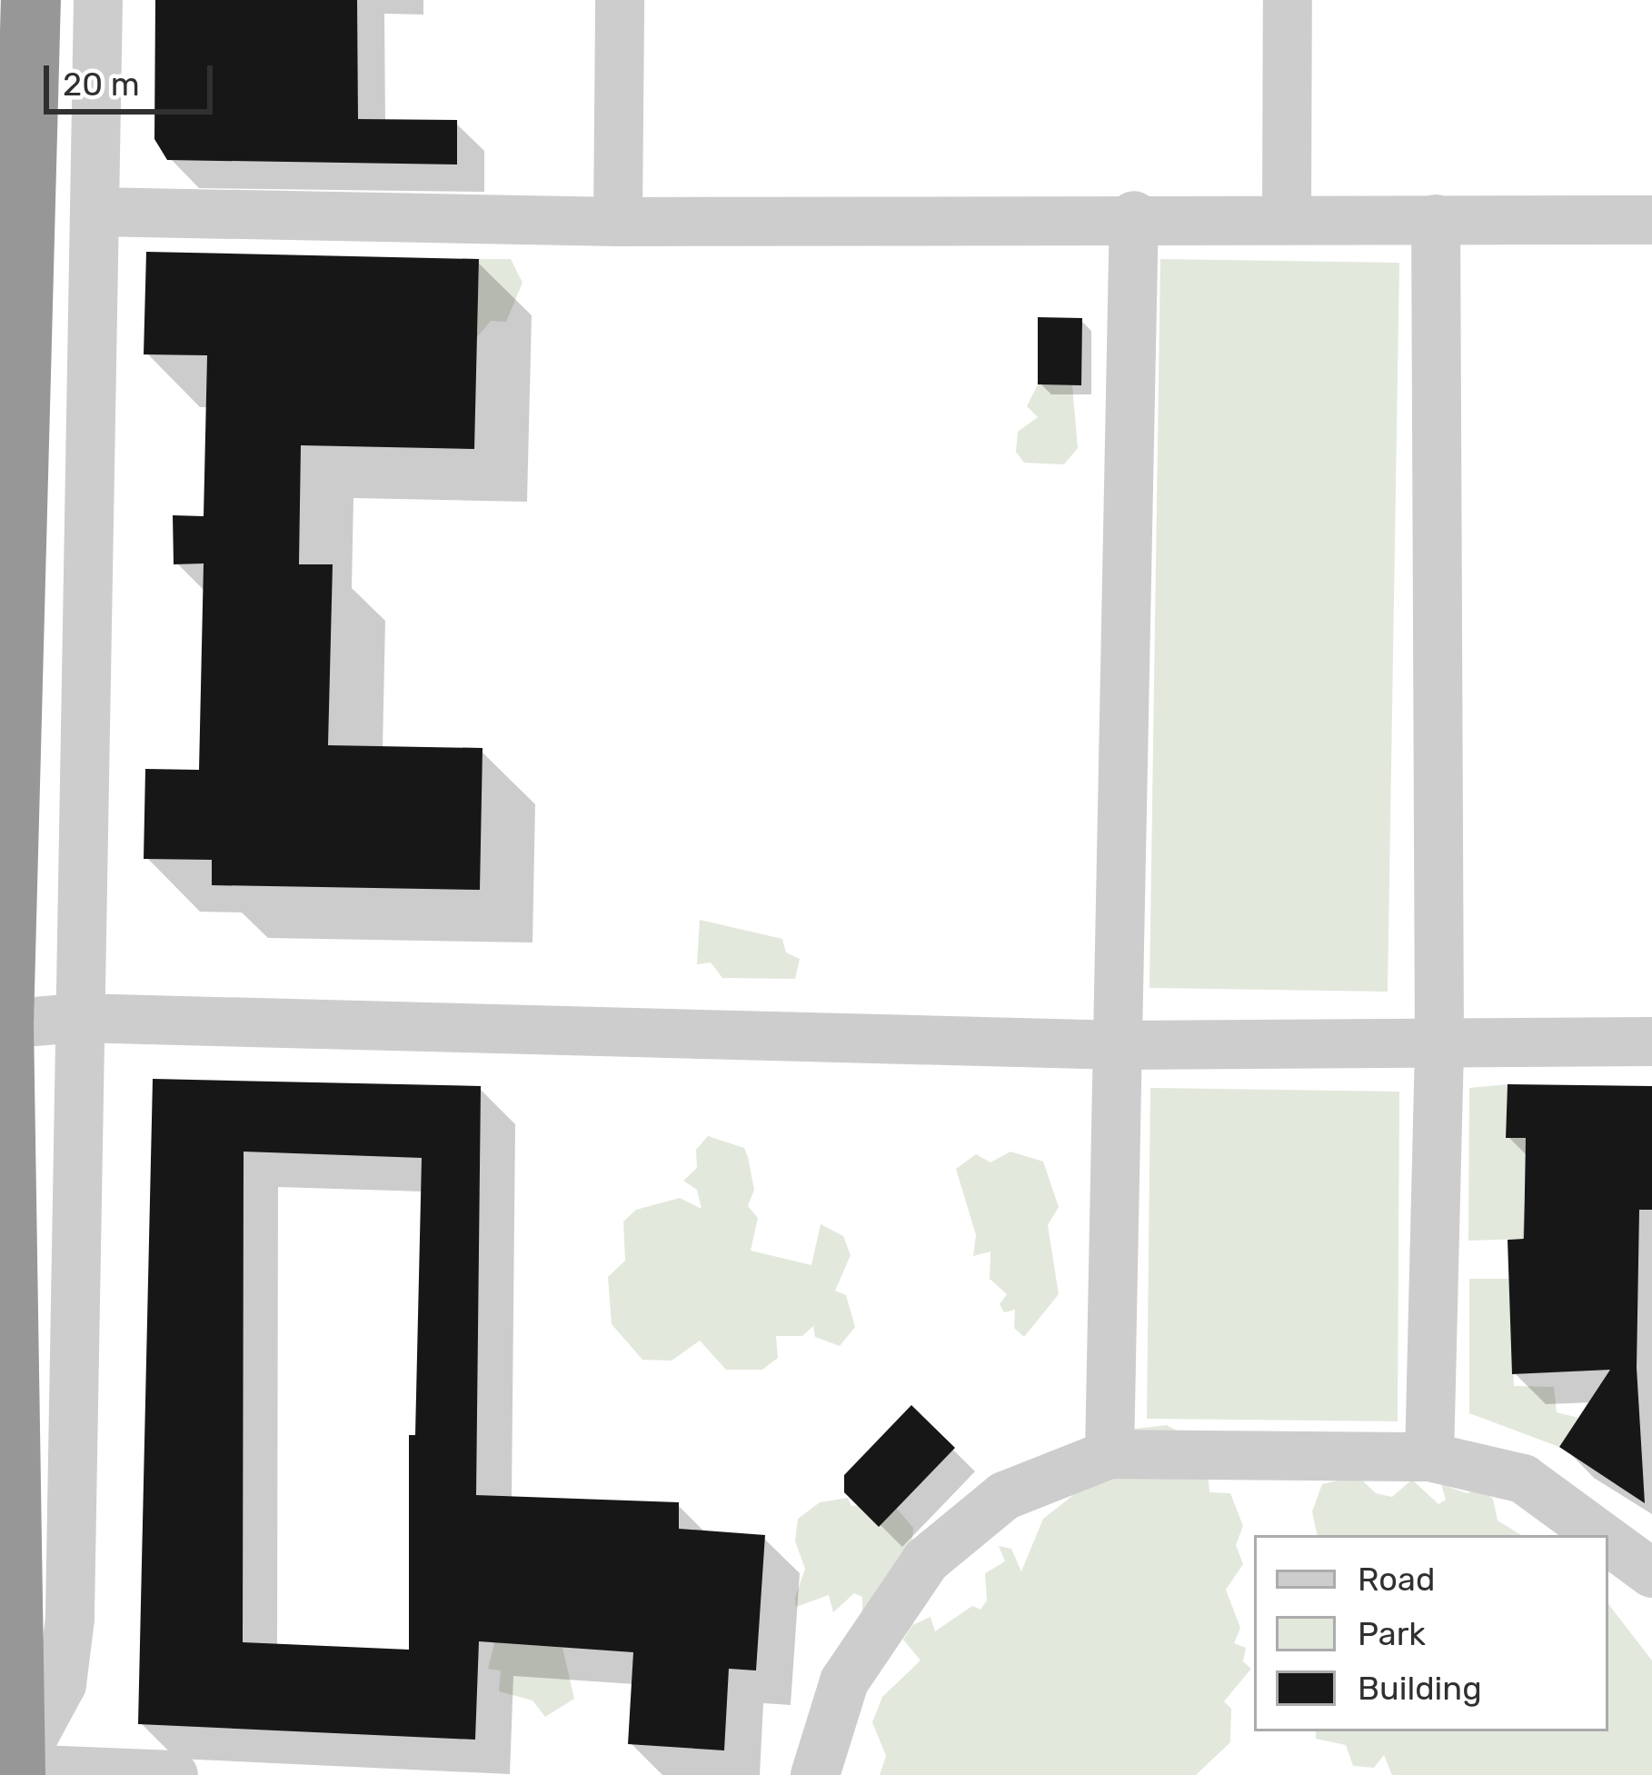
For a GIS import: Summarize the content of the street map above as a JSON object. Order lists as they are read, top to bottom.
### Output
{
  "legend": ["Road", "Park", "Building"],
  "scale_bar": "20 m"
}
